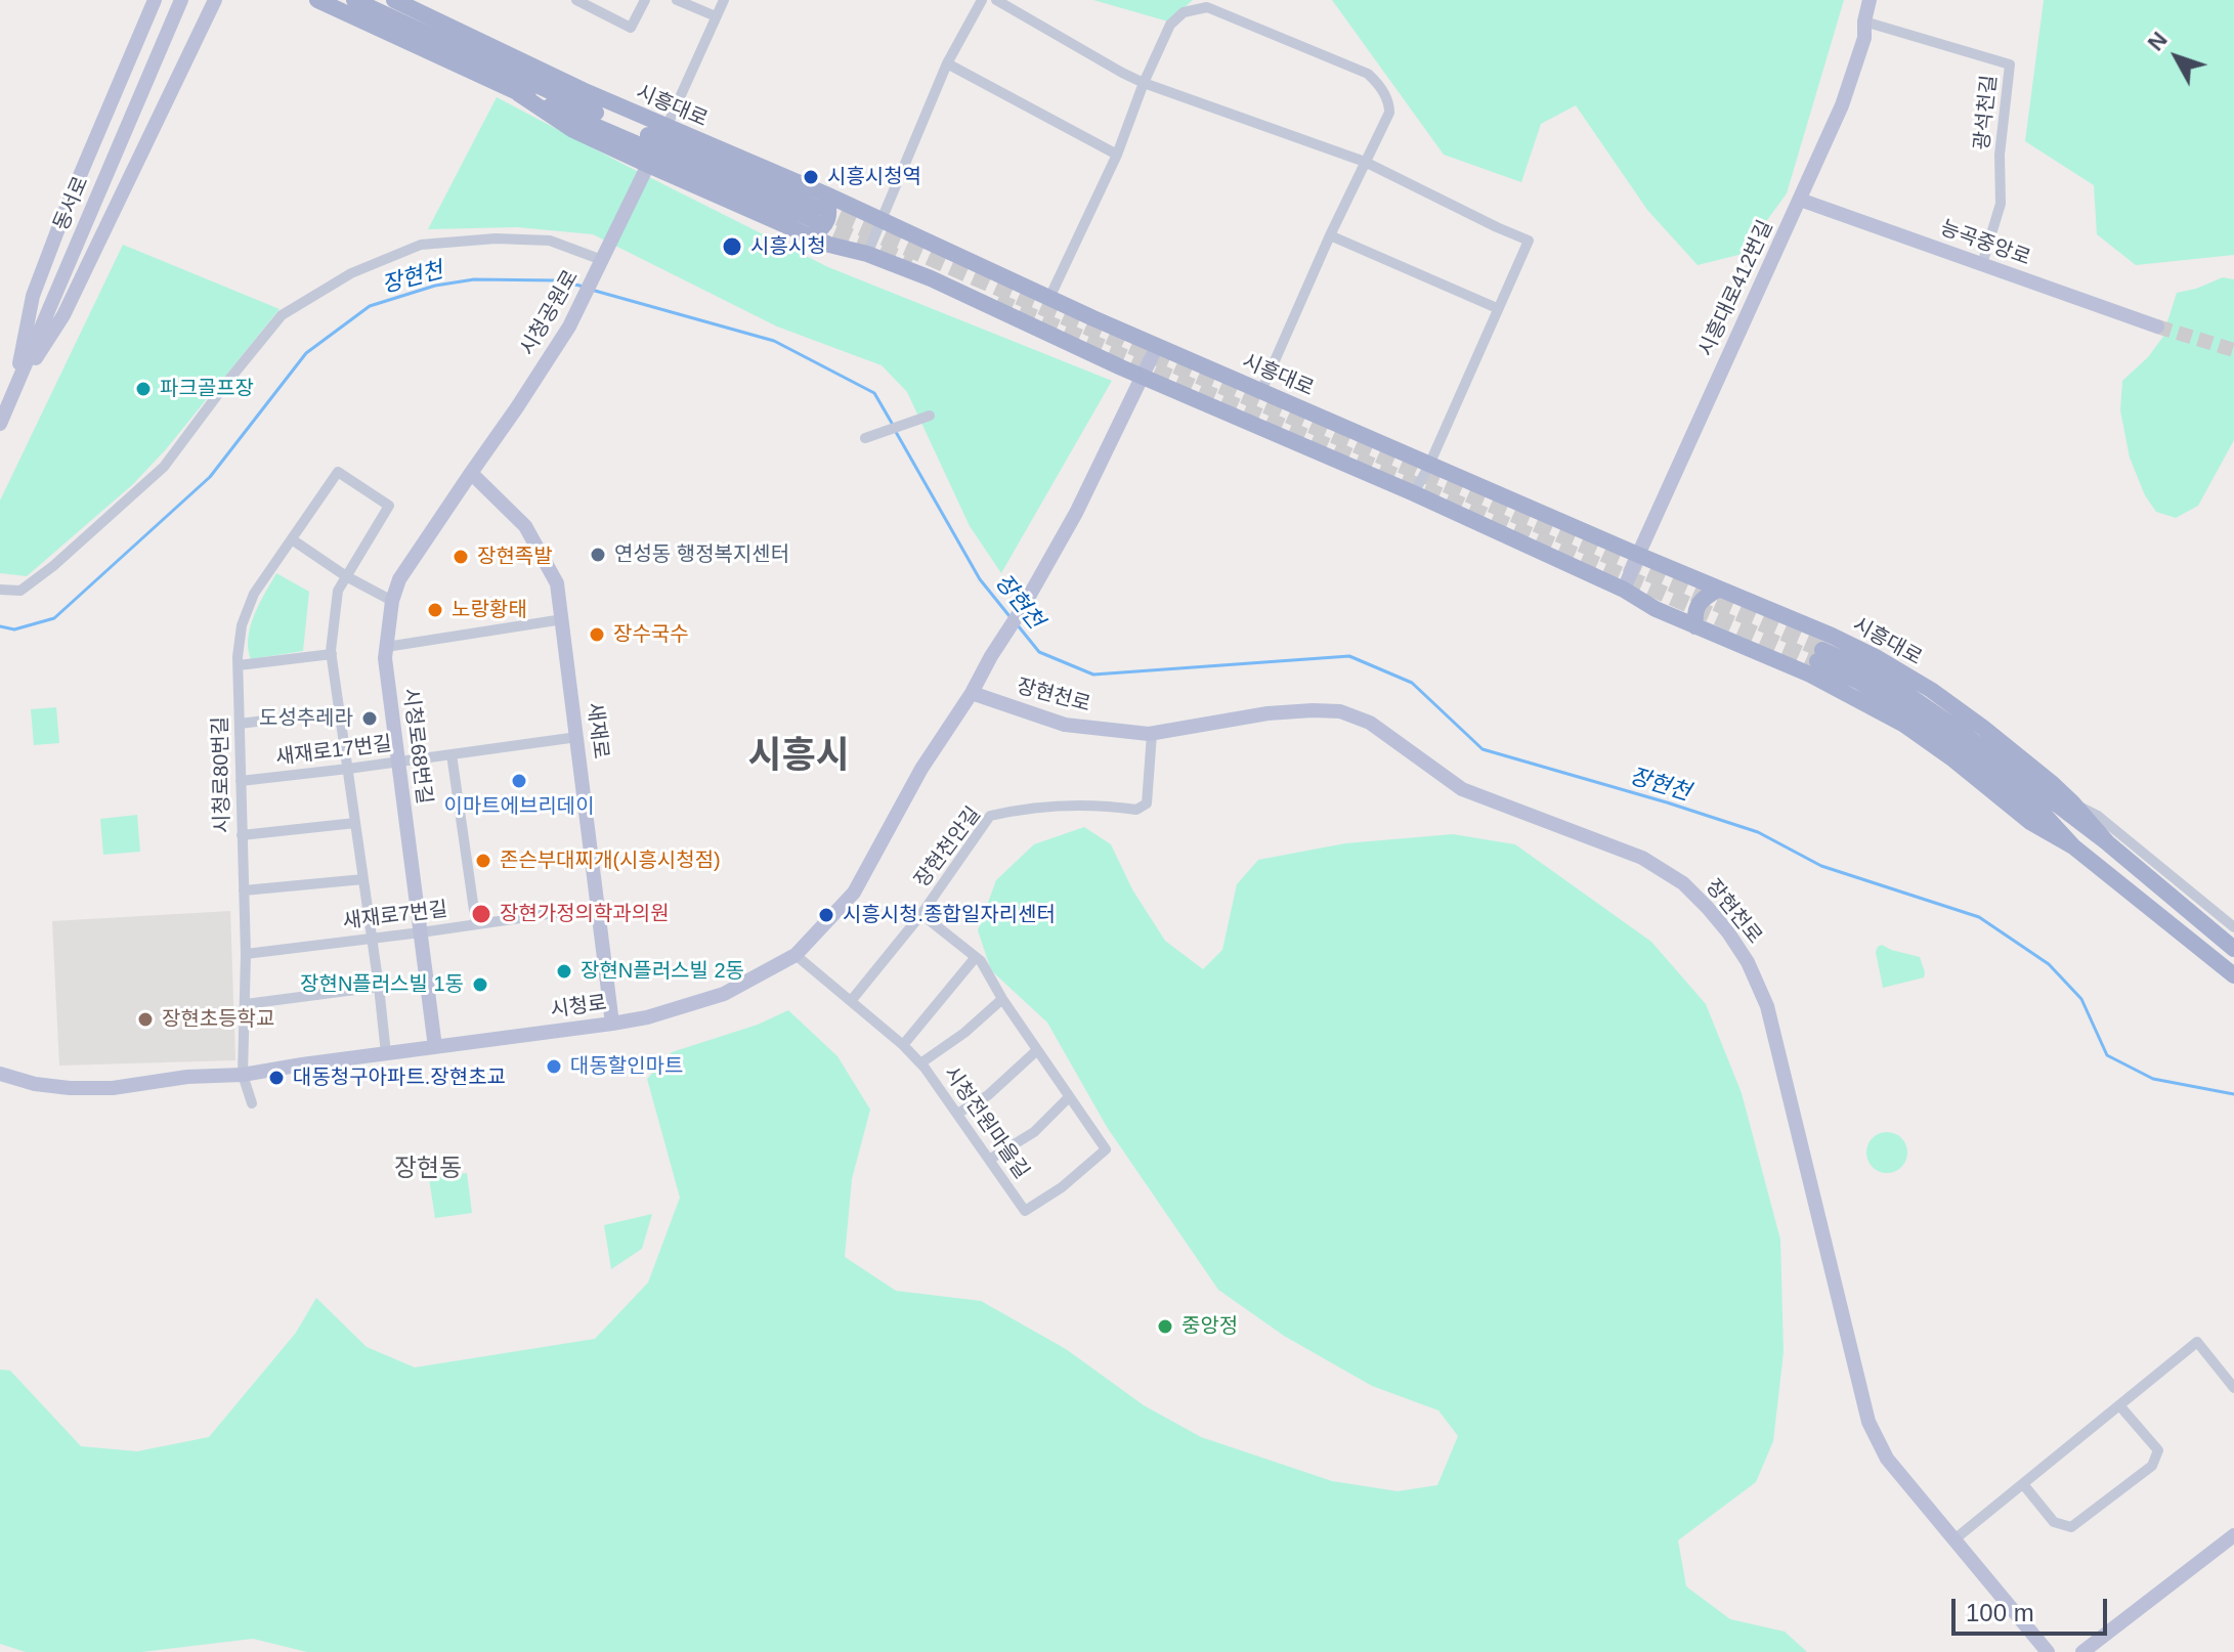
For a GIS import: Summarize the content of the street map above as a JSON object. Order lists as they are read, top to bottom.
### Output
{
  "streets": {
    "main road": ["시흥대로"],
    "street": [
      "광석천길",
      "동서로",
      "능곡중앙로",
      "시흥대로412번길",
      "시청공원로",
      "장현천로",
      "새재로",
      "시청로68번길",
      "새재로17번길",
      "시청로80번길",
      "장현천안길",
      "새재로7번길",
      "시청로",
      "시청전원마을길"
    ]
  },
  "crossings": [
    ["시흥대로", "시흥대로412번길"],
    ["시흥대로", "시청공원로"],
    ["시흥대로", "시청로"],
    ["광석천길", "능곡중앙로"],
    ["광석천길", "시흥대로412번길"],
    ["능곡중앙로", "시흥대로412번길"],
    ["시청공원로", "새재로"],
    ["시청공원로", "시청로68번길"],
    ["장현천로", "장현천안길"],
    ["장현천로", "시청로"],
    ["새재로", "시청로68번길"],
    ["새재로", "새재로17번길"],
    ["새재로", "새재로7번길"],
    ["새재로", "시청로"],
    ["시청로68번길", "새재로17번길"],
    ["시청로68번길", "새재로7번길"],
    ["시청로68번길", "시청로"],
    ["새재로17번길", "시청로80번길"],
    ["시청로80번길", "새재로7번길"],
    ["시청로80번길", "시청로"],
    ["장현천안길", "시청전원마을길"],
    ["시청로", "시청전원마을길"]
  ],
  "districts": ["시흥시", "장현동"],
  "water": ["장현천"],
  "places": [
    "시흥시청역",
    "시흥시청",
    "파크골프장",
    "연성동 행정복지센터",
    "장현족발",
    "노랑황태",
    "장수국수",
    "도성추레라",
    "이마트에브리데이",
    "존슨부대찌개(시흥시청점)",
    "장현가정의학과의원",
    "시흥시청.종합일자리센터",
    "장현N플러스빌 2동",
    "장현N플러스빌 1동",
    "장현초등학교",
    "대동할인마트",
    "대동청구아파트.장현초교",
    "중앙정"
  ],
  "scale_bar": "100 m",
  "north": "top left"
}
